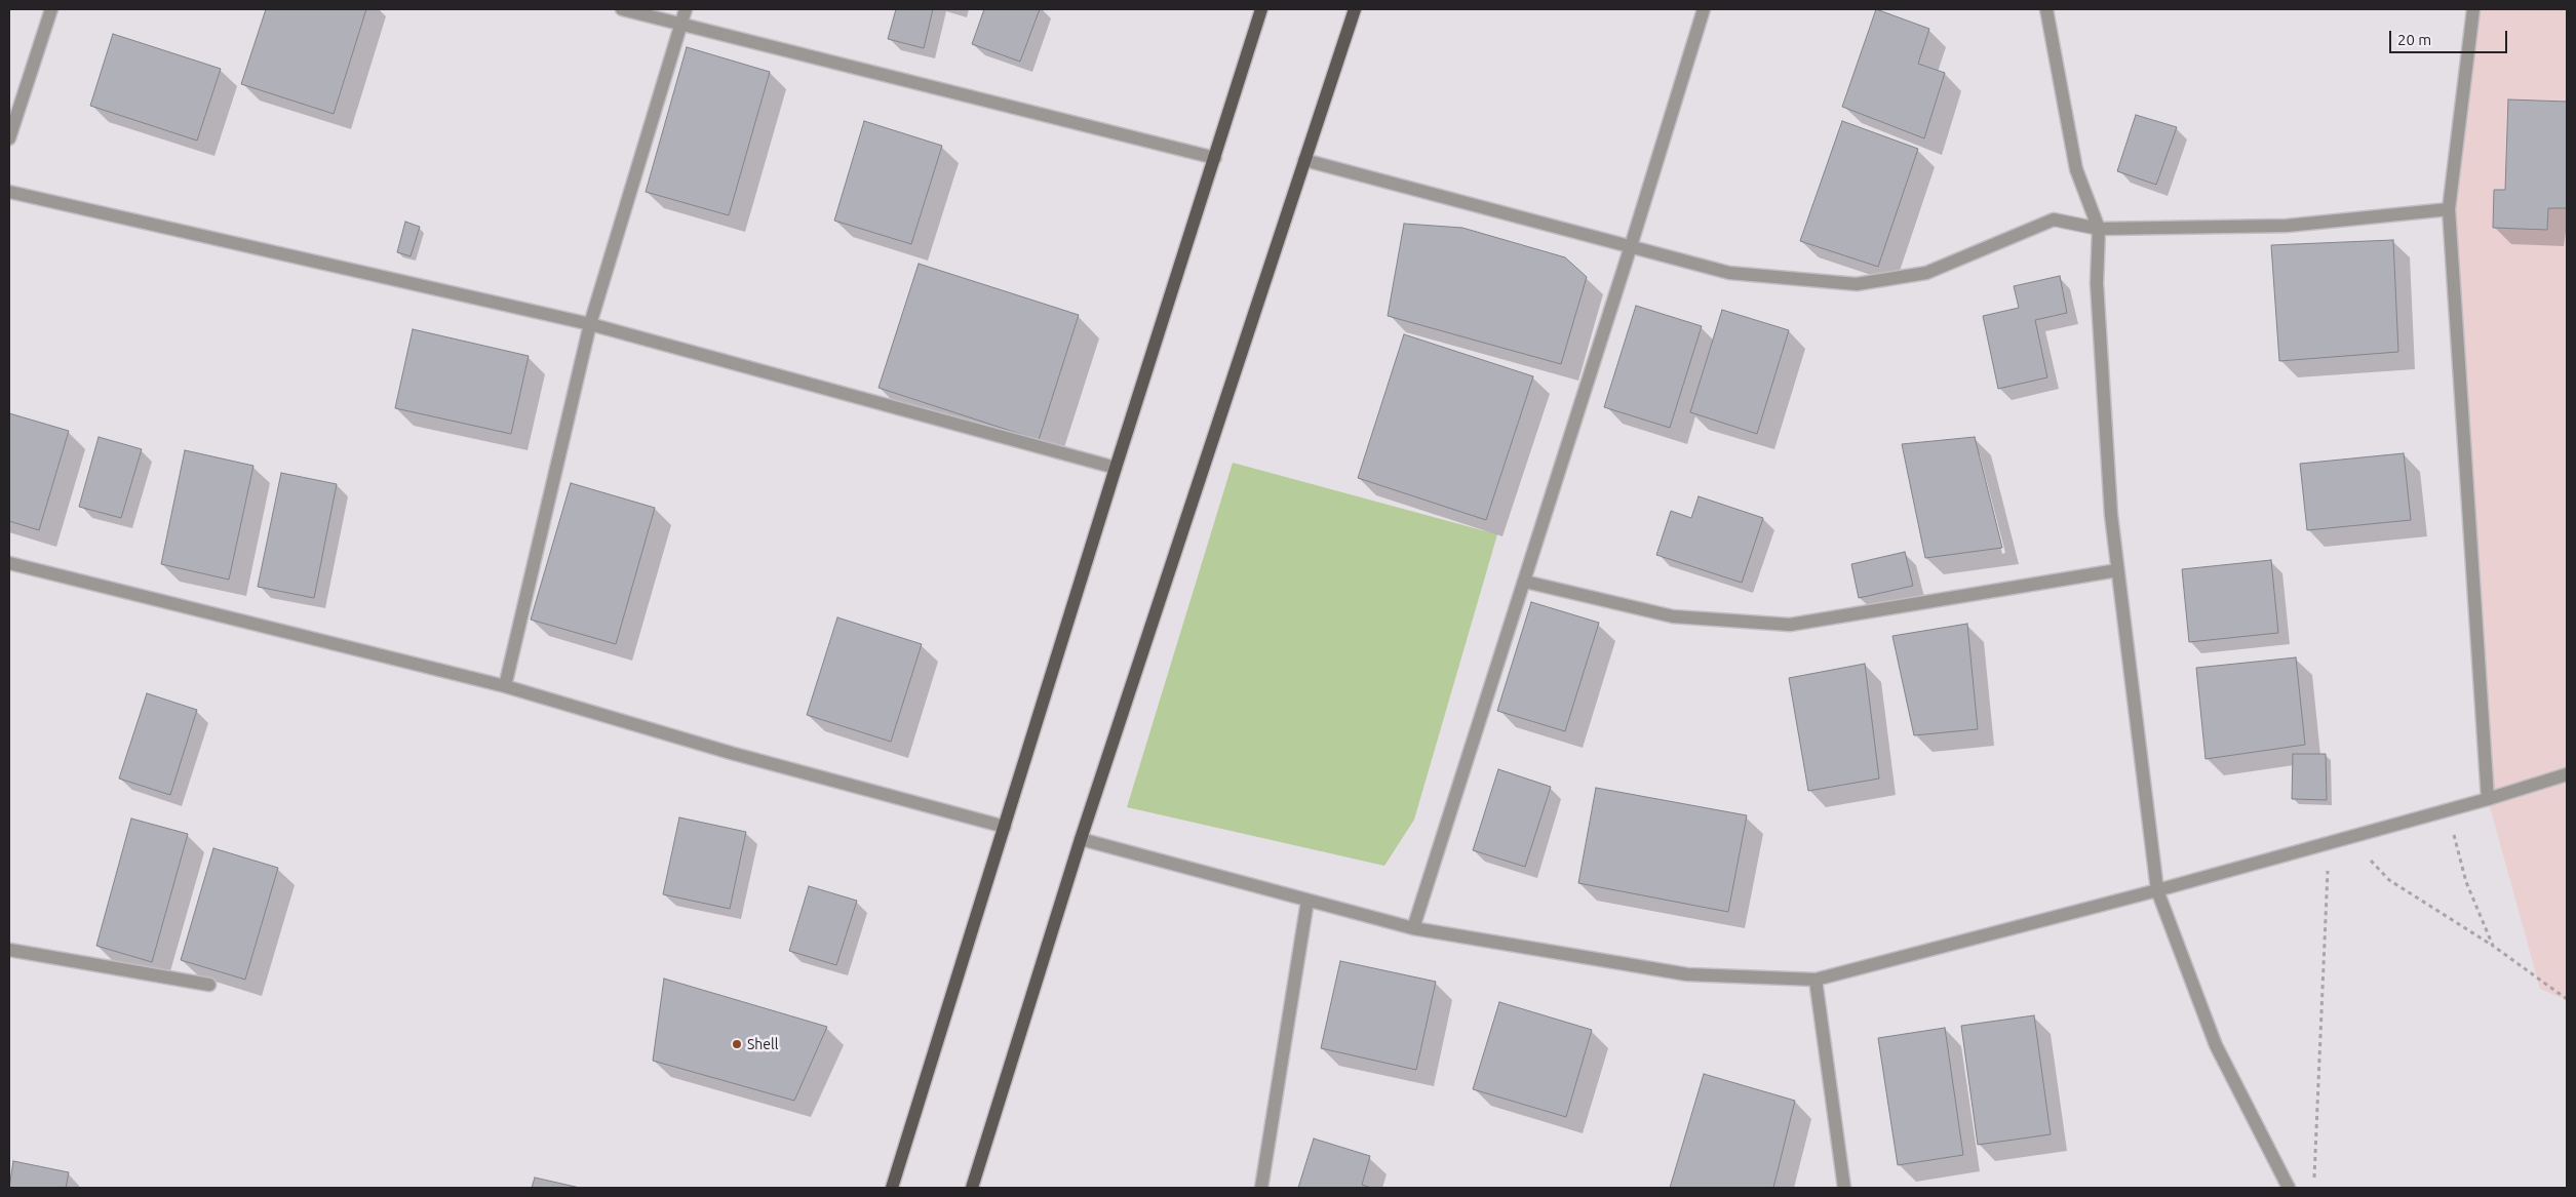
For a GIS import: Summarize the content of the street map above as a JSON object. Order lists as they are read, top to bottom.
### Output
{
  "places": ["Shell"],
  "scale_bar": "20 m"
}
